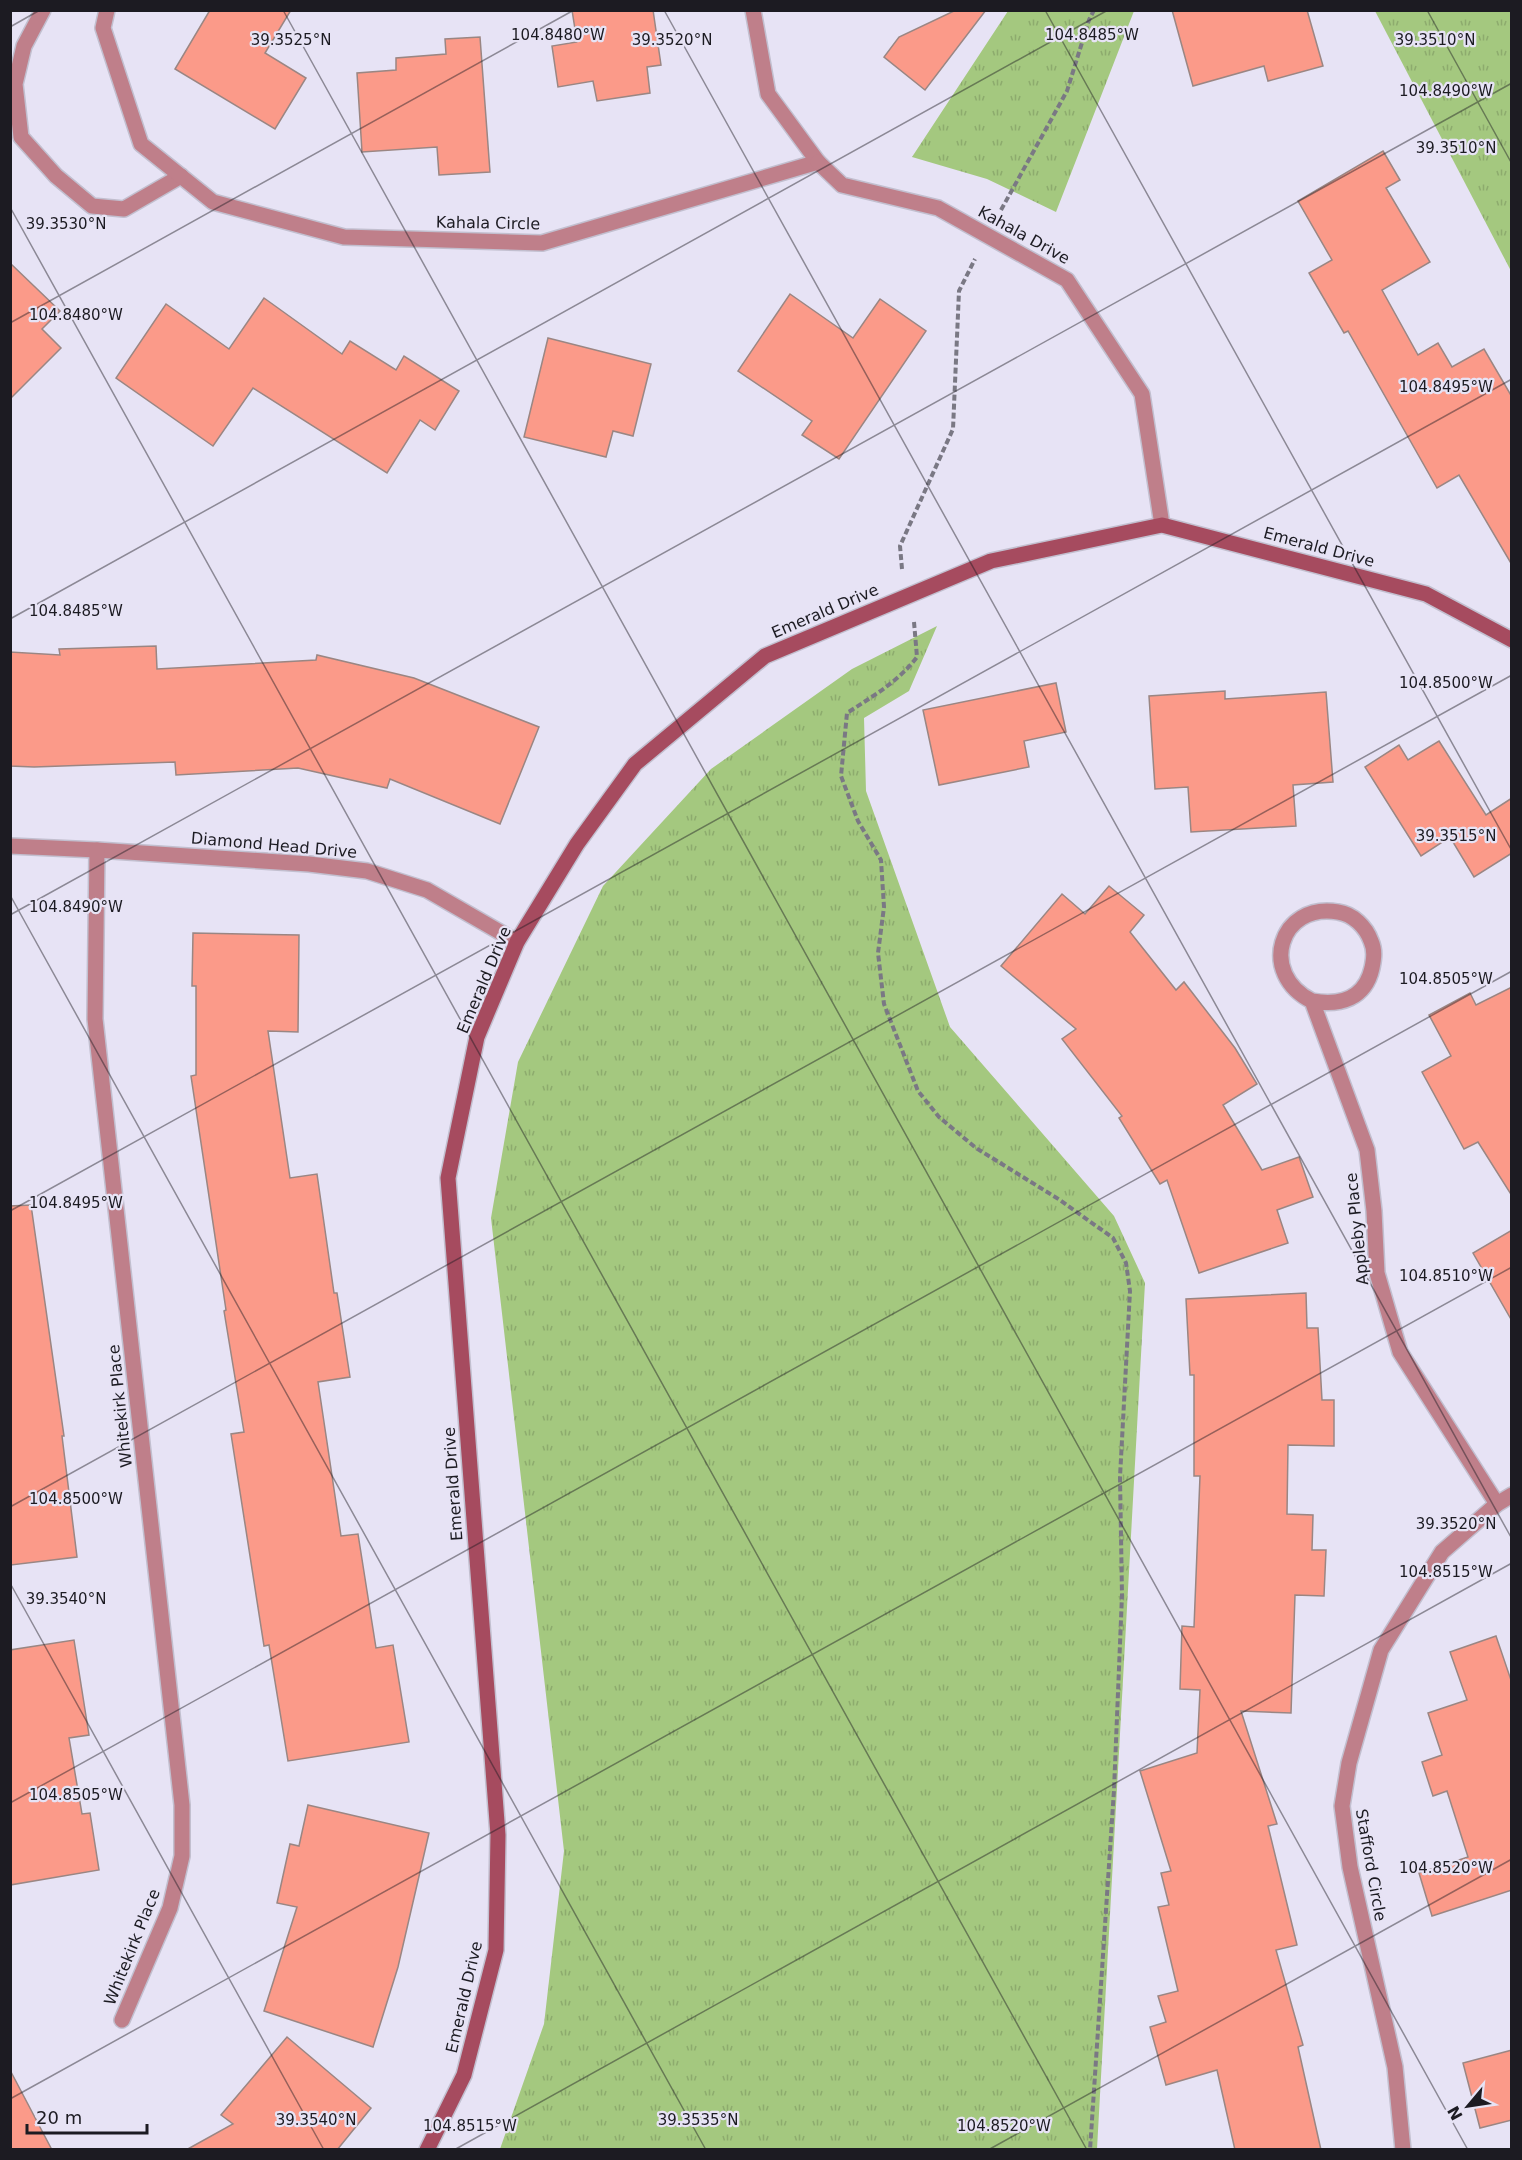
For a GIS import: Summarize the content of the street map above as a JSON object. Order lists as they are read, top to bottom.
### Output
{
  "streets": {
    "street": [
      "Kahala Circle",
      "Kahala Drive",
      "Emerald Drive",
      "Diamond Head Drive",
      "Appleby Place",
      "Whitekirk Place",
      "Stafford Circle"
    ]
  },
  "crossings": [
    ["Kahala Circle", "Kahala Drive"],
    ["Kahala Drive", "Emerald Drive"],
    ["Emerald Drive", "Diamond Head Drive"],
    ["Diamond Head Drive", "Whitekirk Place"],
    ["Appleby Place", "Stafford Circle"]
  ],
  "scale_bar": "20 m",
  "north": "bottom left",
  "coordinates": [
    "104.8480°W",
    "104.8485°W",
    "39.3525°N",
    "39.3520°N",
    "39.3510°N",
    "104.8490°W",
    "39.3530°N",
    "104.8495°W",
    "104.8500°W",
    "39.3515°N",
    "104.8505°W",
    "104.8510°W",
    "104.8515°W",
    "39.3540°N",
    "104.8520°W",
    "39.3535°N"
  ]
}
